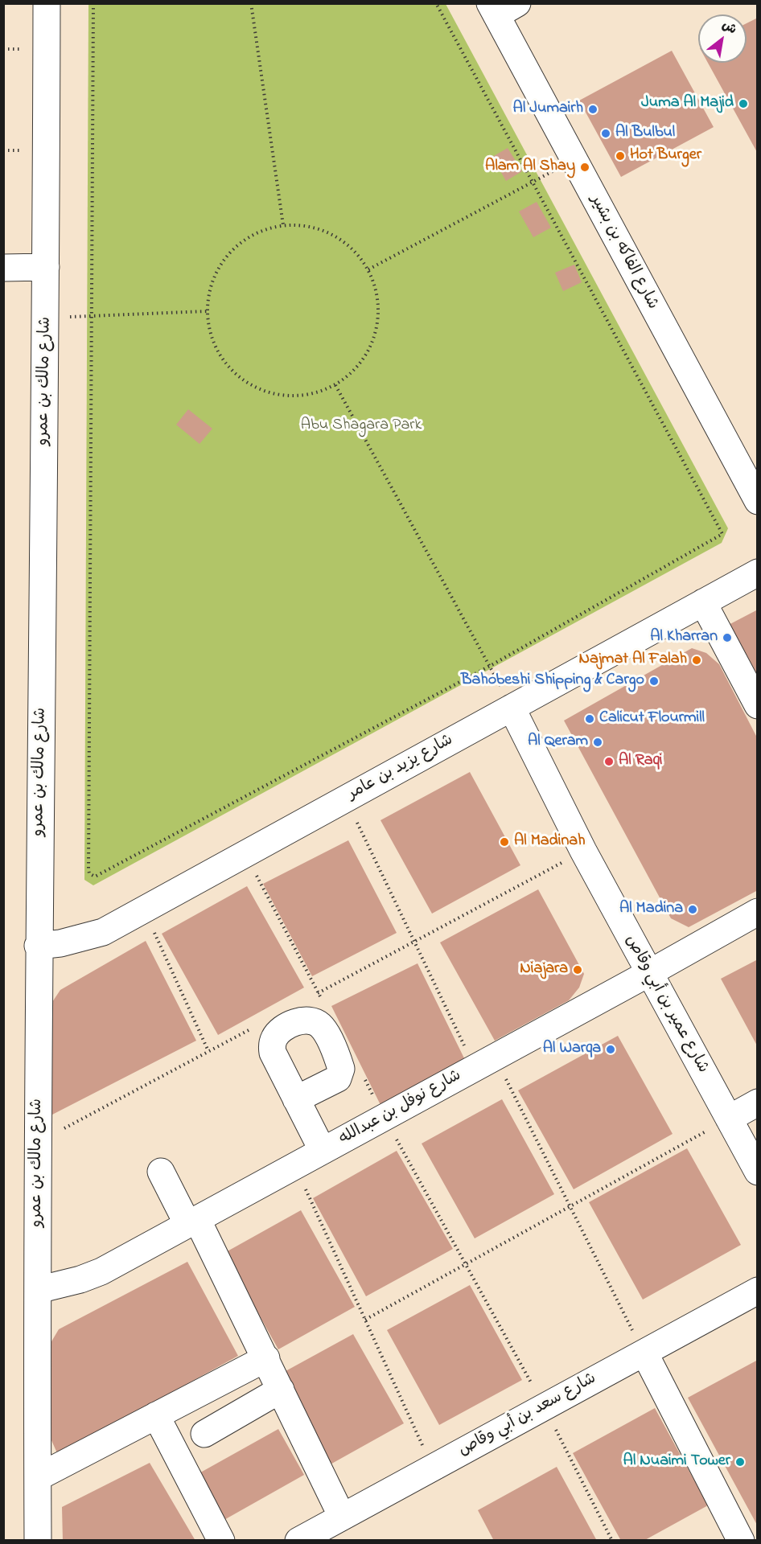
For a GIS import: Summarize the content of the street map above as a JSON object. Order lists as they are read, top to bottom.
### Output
{
  "streets": {
    "street": [
      "شارع الفاكه بن بشير",
      "شارع مالك بن عمرو",
      "شارع يزيد بن عامر",
      "شارع عمير بن أبي وقاص",
      "شارع نوفل بن عبدالله",
      "شارع سعد بن أبي وقاص"
    ]
  },
  "crossings": [
    ["شارع مالك بن عمرو", "شارع يزيد بن عامر"],
    ["شارع مالك بن عمرو", "شارع نوفل بن عبدالله"],
    ["شارع يزيد بن عامر", "شارع عمير بن أبي وقاص"],
    ["شارع عمير بن أبي وقاص", "شارع نوفل بن عبدالله"]
  ],
  "parks": ["Abu Shagara Park"],
  "places": [
    "Juma Al Majid",
    "Al Jumairh",
    "Al Bulbul",
    "Hot Burger",
    "Alam Al Shay",
    "Al Kharran",
    "Najmat Al Falah",
    "Bahobeshi Shipping & Cargo",
    "Calicut Flourmill",
    "Al Qeram",
    "Al Raqi",
    "Al Madinah",
    "Al Madina",
    "Niajara",
    "Al Warqa",
    "Al Nuaimi Tower"
  ],
  "north": "top right"
}
